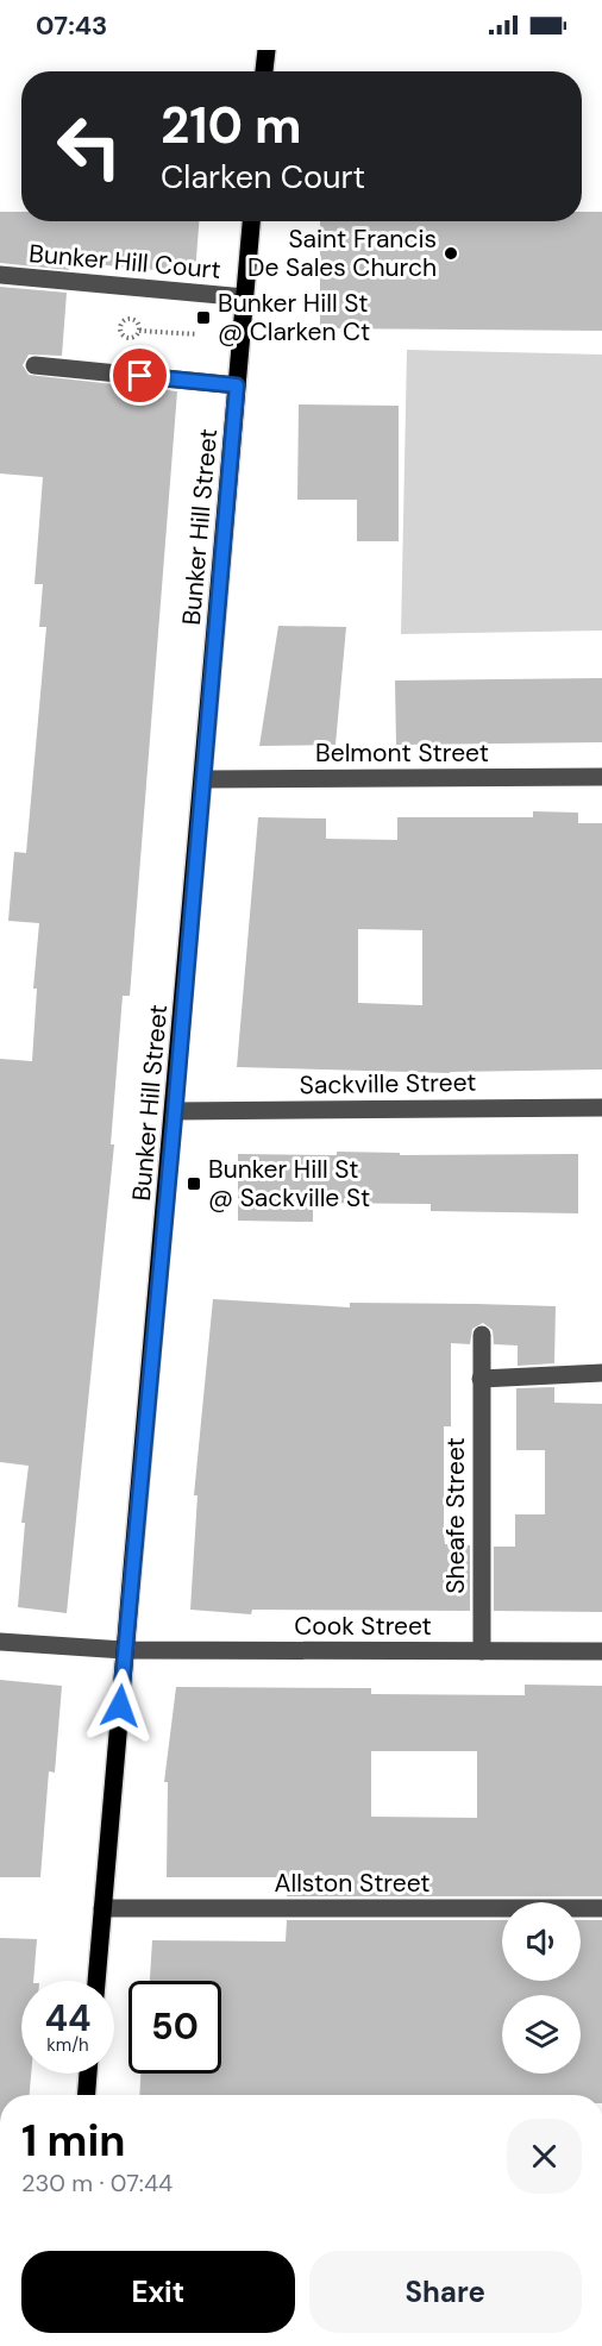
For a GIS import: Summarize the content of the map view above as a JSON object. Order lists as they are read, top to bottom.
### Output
{
  "streets": {
    "main road": ["Bunker Hill Street"],
    "street": [
      "Bunker Hill Court",
      "Belmont Street",
      "Sackville Street",
      "Sheafe Street",
      "Cook Street",
      "Allston Street"
    ]
  },
  "crossings": [
    ["Bunker Hill Court", "Bunker Hill Street"],
    ["Bunker Hill Street", "Belmont Street"],
    ["Bunker Hill Street", "Sackville Street"],
    ["Bunker Hill Street", "Cook Street"],
    ["Bunker Hill Street", "Allston Street"],
    ["Sheafe Street", "Cook Street"]
  ],
  "places": {
    "other": ["Saint Francis De Sales Church"],
    "transit": ["Bunker Hill St @ Clarken Ct", "Bunker Hill St @ Sackville St"]
  },
  "page": {
    "status": "07:43",
    "turn": ["210 m", "Clarken Court"],
    "speed": "44 km/h",
    "limit": "50",
    "heading": ["1 min", "230 m · 07:44"],
    "buttons": ["Exit", "Share"]
  }
}
